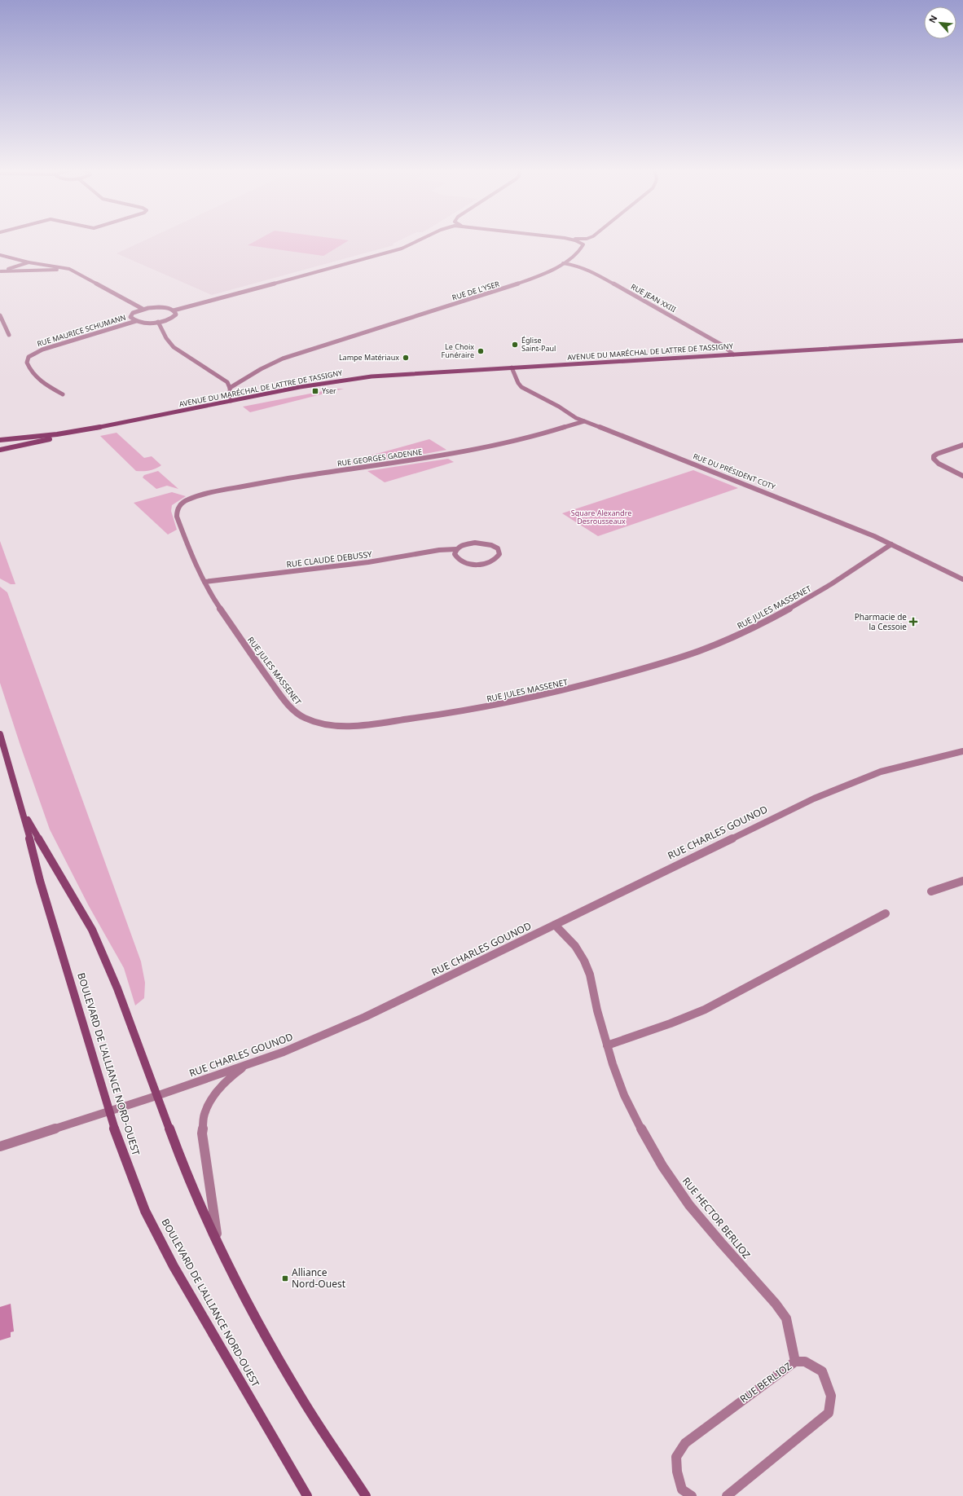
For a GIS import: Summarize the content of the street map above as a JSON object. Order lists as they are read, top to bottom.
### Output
{
  "streets": {
    "main road": ["AVENUE DU MARÉCHAL DE LATTRE DE TASSIGNY", "BOULEVARD DE L'ALLIANCE NORD-OUEST"],
    "street": [
      "RUE DE L'YSER",
      "RUE JEAN XXIII",
      "RUE MAURICE SCHUMANN",
      "RUE GEORGES GADENNE",
      "RUE DU PRÉSIDENT COTY",
      "RUE CLAUDE DEBUSSY",
      "RUE JULES MASSENET",
      "RUE CHARLES GOUNOD",
      "RUE HECTOR BERLIOZ",
      "RUE BERLIOZ"
    ]
  },
  "crossings": [
    ["RUE DE L'YSER", "RUE JEAN XXIII"],
    ["RUE JEAN XXIII", "AVENUE DU MARÉCHAL DE LATTRE DE TASSIGNY"],
    ["AVENUE DU MARÉCHAL DE LATTRE DE TASSIGNY", "RUE DU PRÉSIDENT COTY"],
    ["RUE GEORGES GADENNE", "RUE DU PRÉSIDENT COTY"],
    ["RUE GEORGES GADENNE", "RUE JULES MASSENET"],
    ["RUE DU PRÉSIDENT COTY", "RUE JULES MASSENET"],
    ["RUE CLAUDE DEBUSSY", "RUE JULES MASSENET"],
    ["RUE CHARLES GOUNOD", "BOULEVARD DE L'ALLIANCE NORD-OUEST"],
    ["RUE CHARLES GOUNOD", "RUE HECTOR BERLIOZ"],
    ["RUE HECTOR BERLIOZ", "RUE BERLIOZ"]
  ],
  "parks": ["Square Alexandre Desrousseaux"],
  "places": {
    "other": ["Église Saint-Paul", "Le Choix Funéraire", "Lampe Matériaux"],
    "transit": ["Yser", "Alliance Nord-Ouest"],
    "health": ["Pharmacie de la Cessoie"]
  },
  "north": "top left"
}
